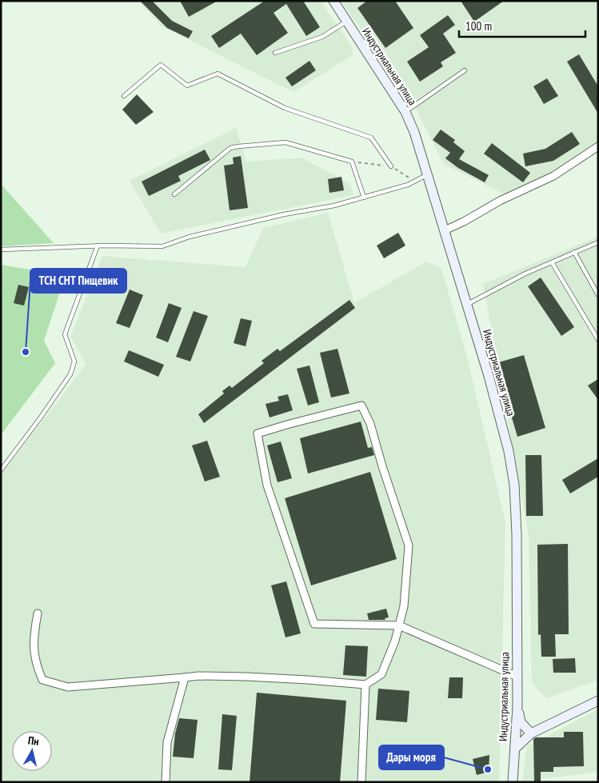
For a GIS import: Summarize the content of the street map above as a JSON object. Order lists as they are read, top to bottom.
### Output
{
  "streets": {
    "main road": ["Индустриальная улица"]
  },
  "places": ["ТСН СНТ Пищевик", "Дары моря"],
  "scale_bar": "100 m",
  "north": "top"
}
